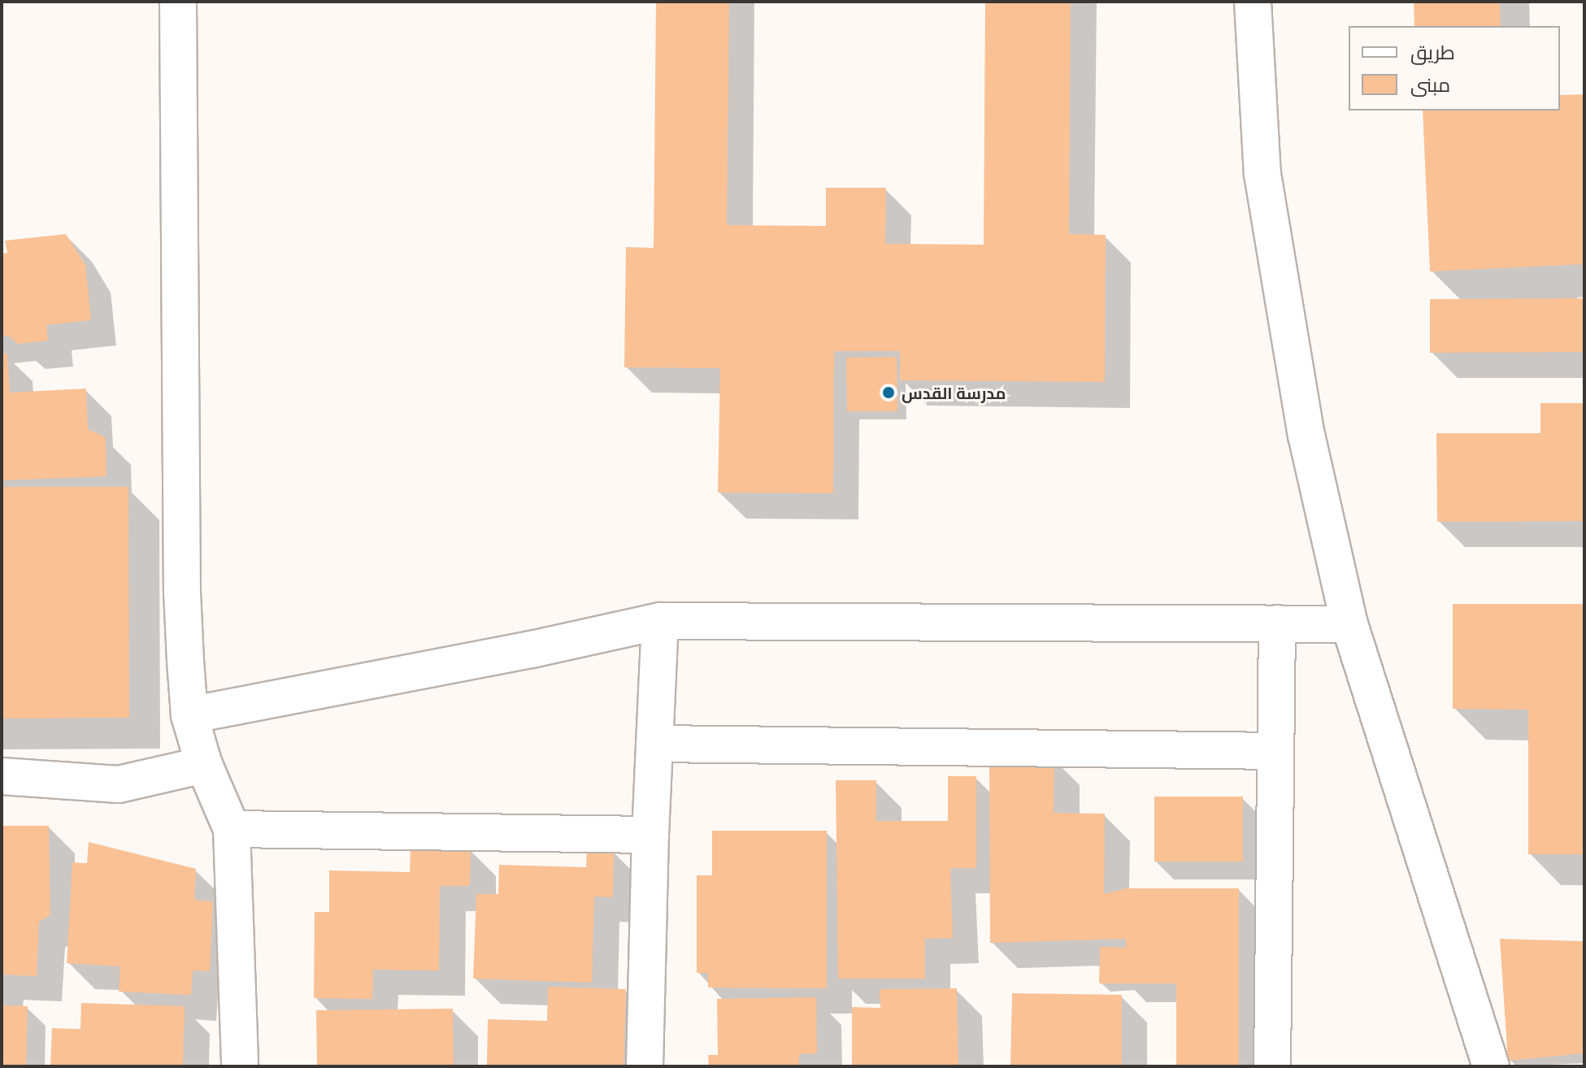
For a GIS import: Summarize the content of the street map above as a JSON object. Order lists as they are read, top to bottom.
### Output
{
  "places": ["مدرسة القدس"],
  "legend": ["طريق", "مبنى"]
}
